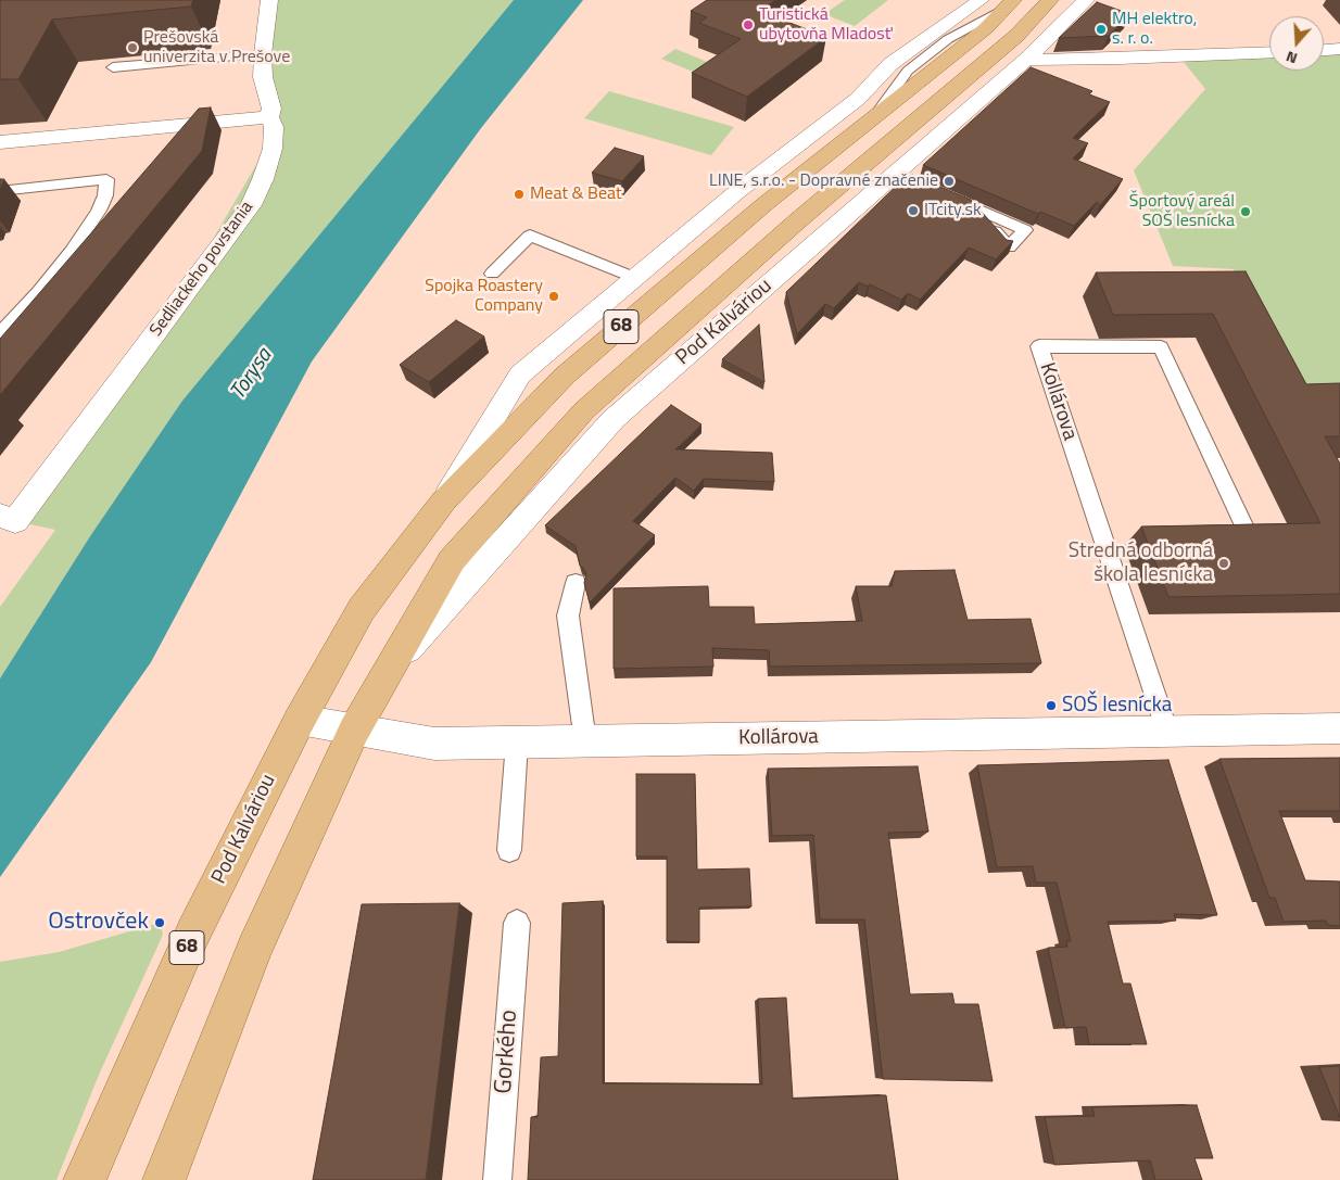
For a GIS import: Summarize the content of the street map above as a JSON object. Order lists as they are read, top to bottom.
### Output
{
  "streets": {
    "main road": ["Pod Kalváriou", "68"],
    "street": ["Sedliackeho povstania", "Kollárova"],
    "lane": ["Gorkého"]
  },
  "crossings": [
    ["Pod Kalváriou", "Kollárova"]
  ],
  "water": ["Torysa"],
  "places": [
    "Turistická ubytovňa Mladosť",
    "MH elektro, s. r. o.",
    "Prešovská univerzita v Prešove",
    "LINE, s.r.o. - Dopravné značenie",
    "Meat & Beat",
    "ITcity.sk",
    "Športový areál SOŠ lesnícka",
    "Spojka Roastery Company",
    "Stredná odborná škola lesnícka",
    "SOŠ lesnícka",
    "Ostrovček"
  ],
  "north": "bottom"
}
